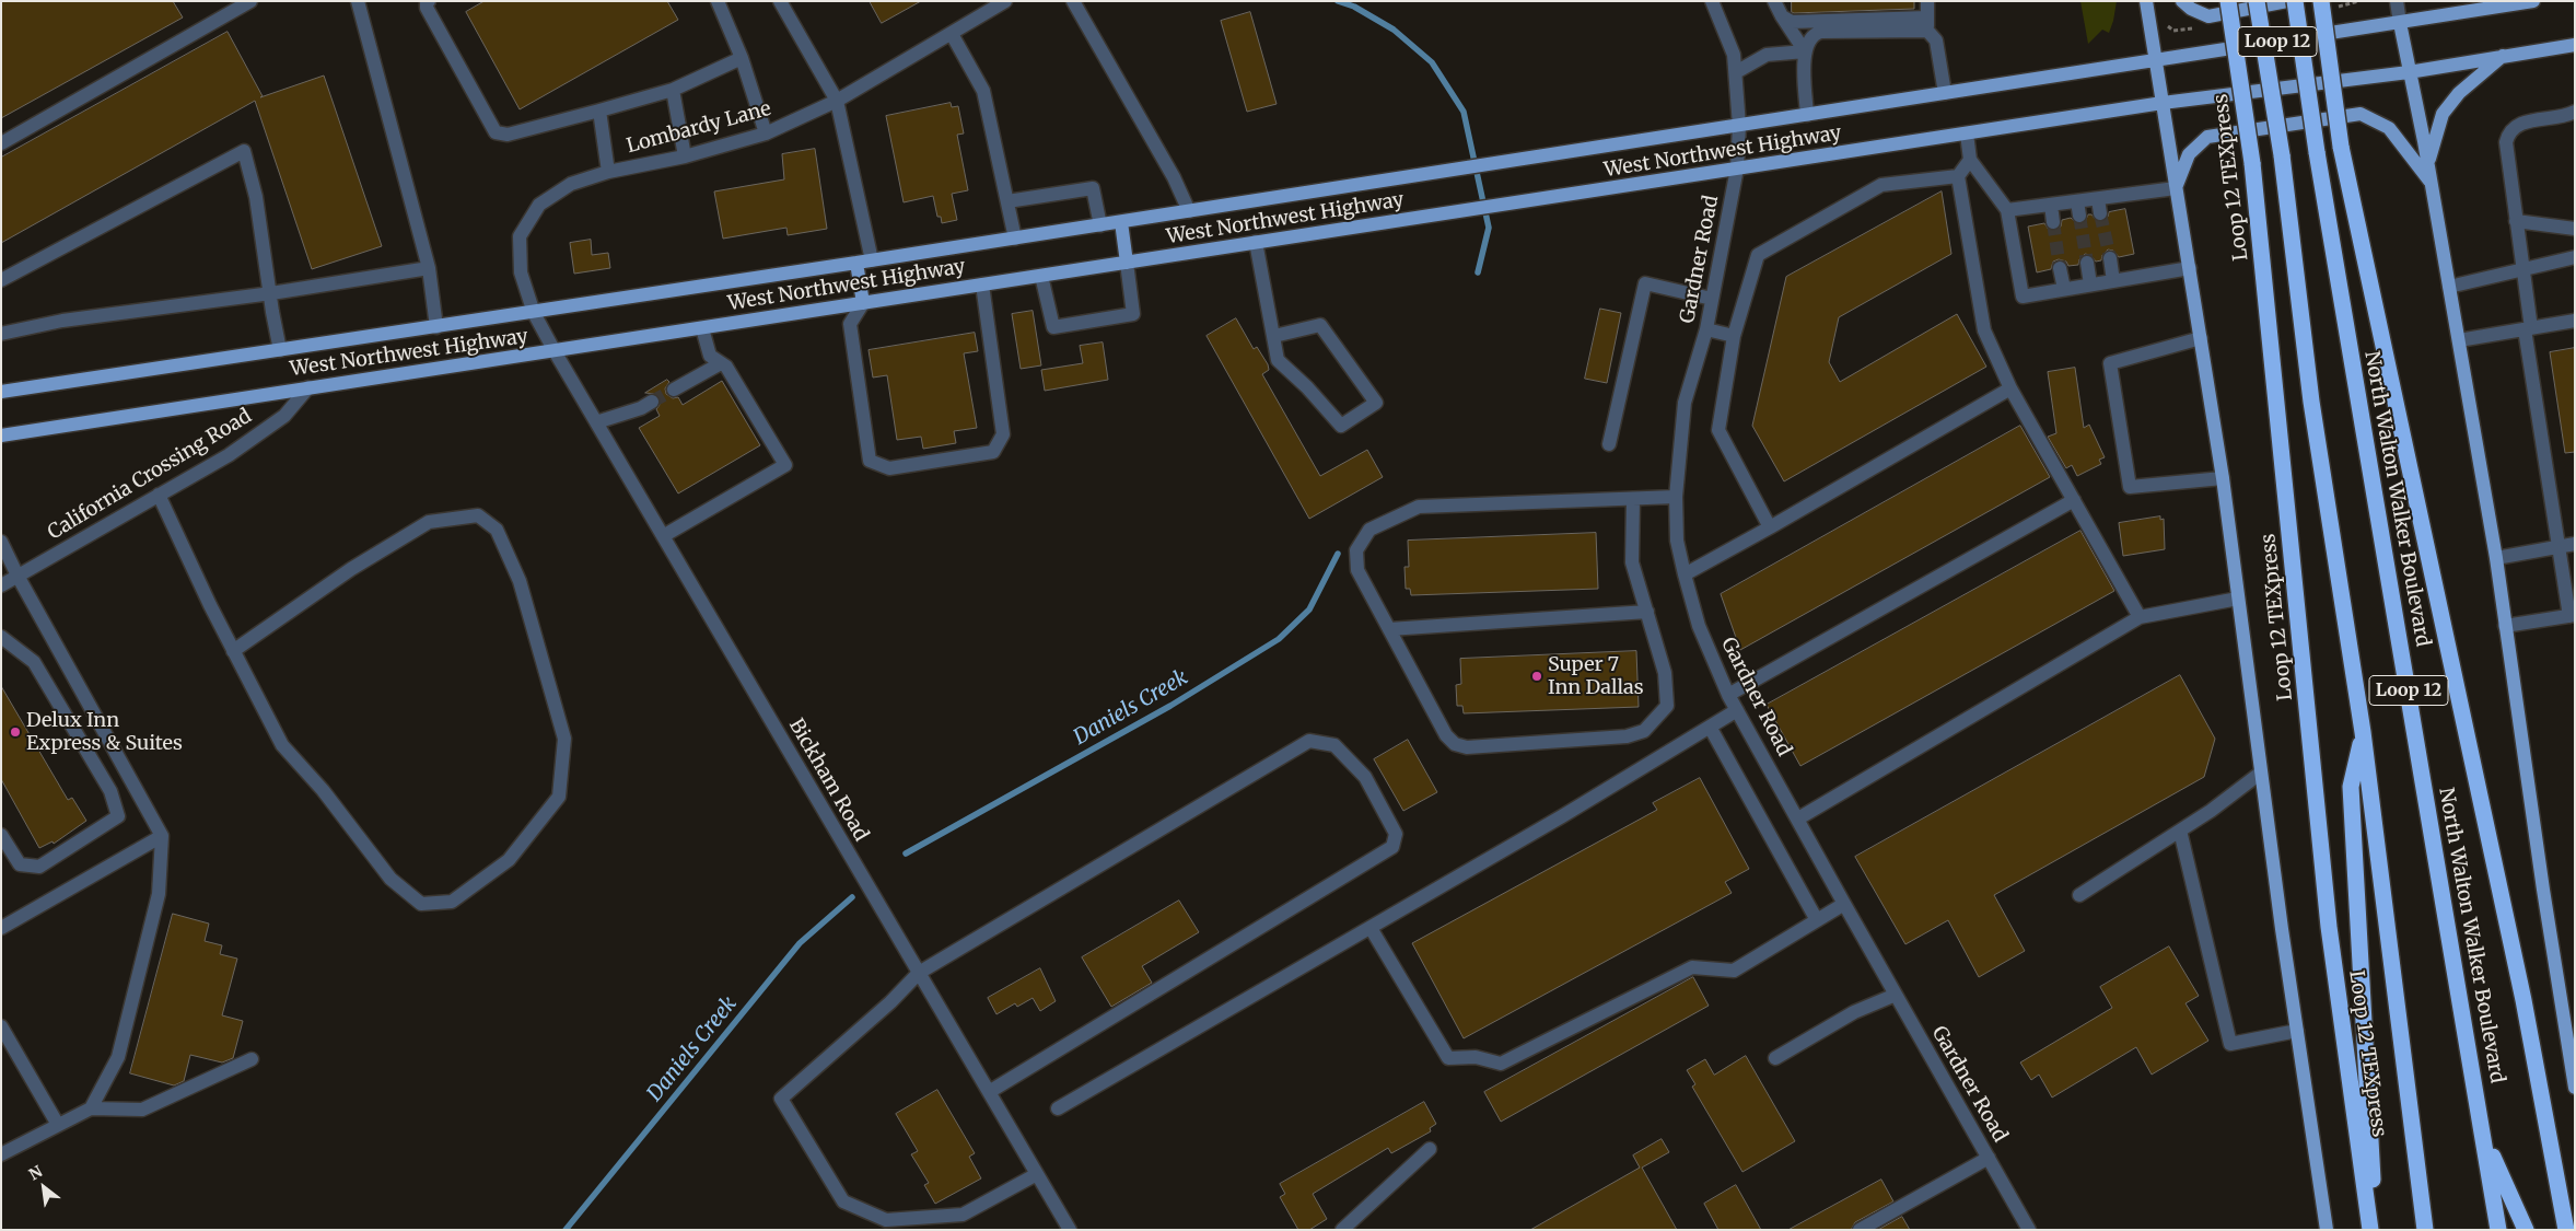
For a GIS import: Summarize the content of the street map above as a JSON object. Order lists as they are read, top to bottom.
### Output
{
  "streets": {
    "highway": ["Loop 12", "Loop 12 TEXpress", "North Walton Walker Boulevard"],
    "main road": ["West Northwest Highway"],
    "street": [
      "Lombardy Lane",
      "Gardner Road",
      "California Crossing Road",
      "Bickham Road"
    ]
  },
  "crossings": [
    ["Lombardy Lane", "West Northwest Highway"],
    ["Lombardy Lane", "Bickham Road"],
    ["West Northwest Highway", "Gardner Road"],
    ["West Northwest Highway", "California Crossing Road"],
    ["West Northwest Highway", "Bickham Road"]
  ],
  "water": ["Daniels Creek"],
  "places": ["Super 7 Inn Dallas", "Delux Inn Express & Suites"],
  "north": "top left"
}
